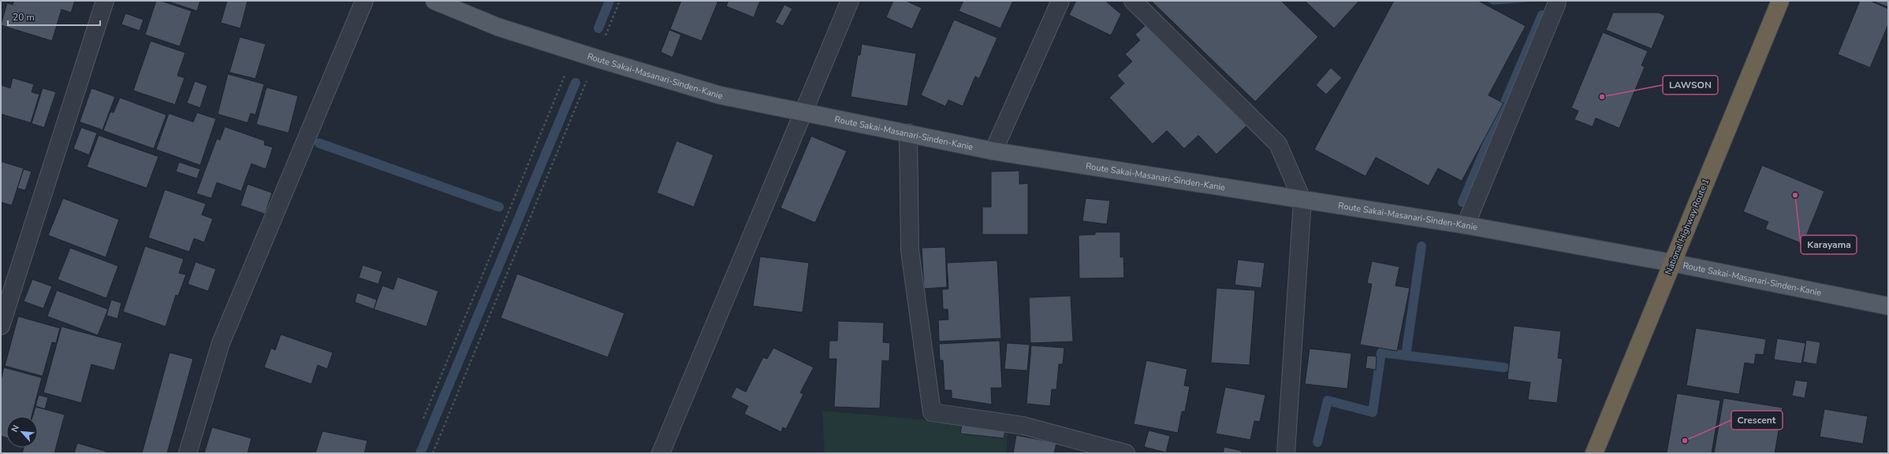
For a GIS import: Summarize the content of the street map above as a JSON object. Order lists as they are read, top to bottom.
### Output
{
  "streets": {
    "highway": ["National Highway Route 1"],
    "main road": ["Route Sakai-Masanari-Sinden-Kanie"]
  },
  "crossings": [
    ["Route Sakai-Masanari-Sinden-Kanie", "National Highway Route 1"]
  ],
  "places": ["LAWSON", "Karayama", "Crescent"],
  "scale_bar": "20 m",
  "north": "top left"
}
